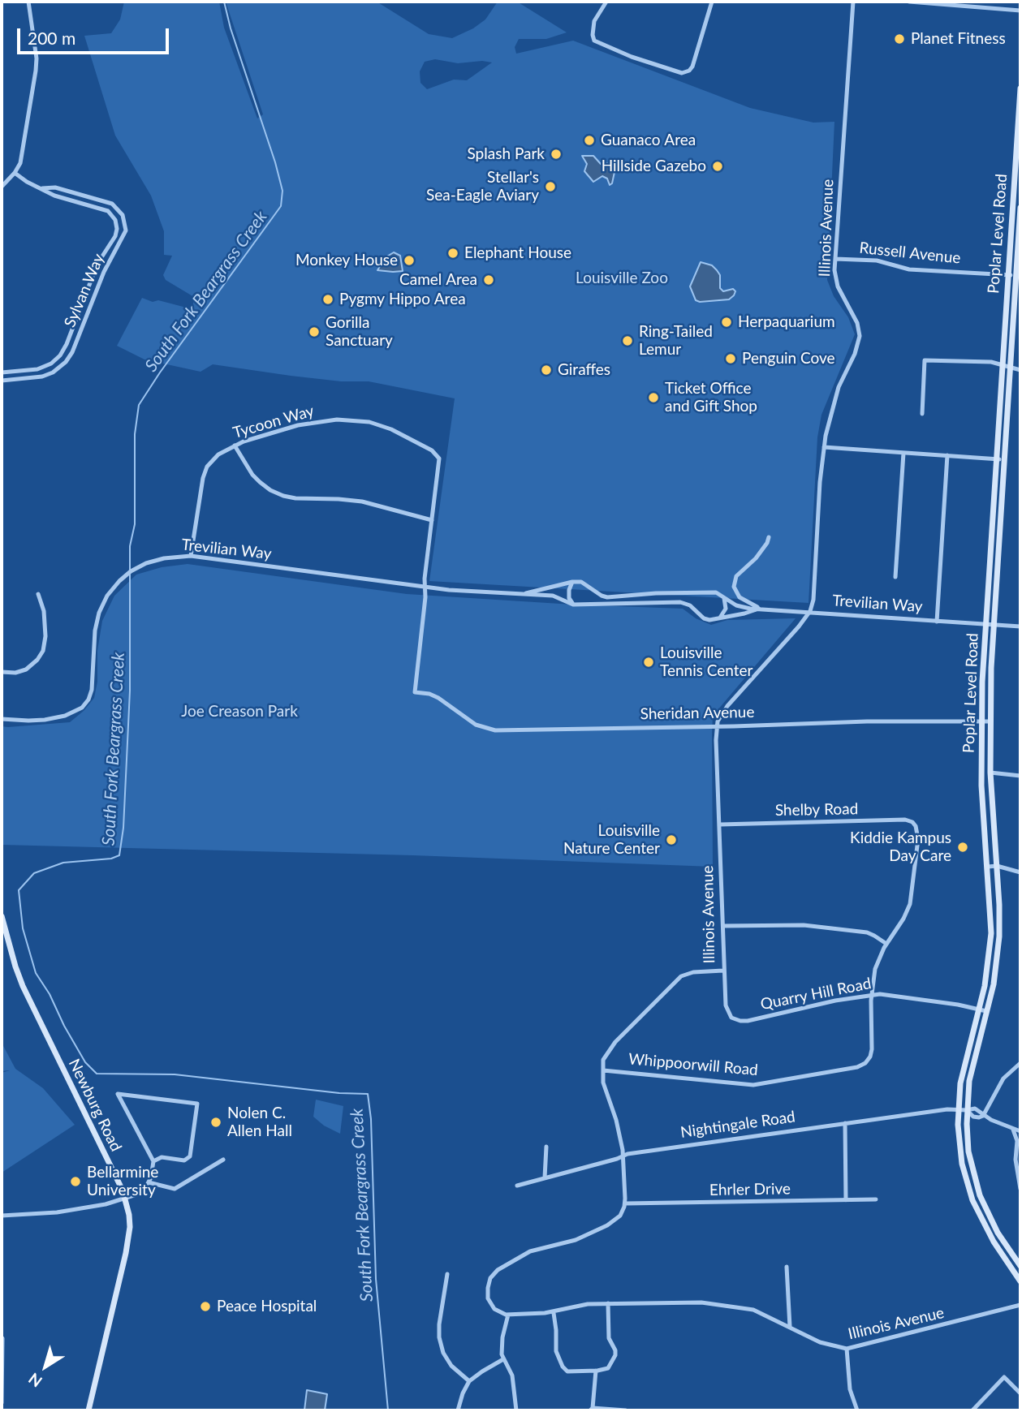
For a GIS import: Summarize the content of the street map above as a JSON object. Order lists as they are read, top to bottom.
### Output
{
  "streets": {
    "main road": ["Poplar Level Road", "Newburg Road"],
    "street": [
      "Illinois Avenue",
      "Russell Avenue",
      "Sylvan Way",
      "Tycoon Way",
      "Trevilian Way",
      "Sheridan Avenue",
      "Shelby Road",
      "Quarry Hill Road",
      "Whippoorwill Road",
      "Nightingale Road",
      "Ehrler Drive"
    ]
  },
  "crossings": [
    ["Illinois Avenue", "Russell Avenue"],
    ["Illinois Avenue", "Trevilian Way"],
    ["Illinois Avenue", "Sheridan Avenue"],
    ["Illinois Avenue", "Shelby Road"],
    ["Illinois Avenue", "Quarry Hill Road"],
    ["Illinois Avenue", "Whippoorwill Road"],
    ["Poplar Level Road", "Russell Avenue"],
    ["Poplar Level Road", "Trevilian Way"],
    ["Poplar Level Road", "Sheridan Avenue"],
    ["Poplar Level Road", "Quarry Hill Road"],
    ["Poplar Level Road", "Nightingale Road"],
    ["Tycoon Way", "Trevilian Way"],
    ["Trevilian Way", "Sheridan Avenue"],
    ["Shelby Road", "Whippoorwill Road"],
    ["Quarry Hill Road", "Whippoorwill Road"]
  ],
  "water": ["South Fork Beargrass Creek"],
  "parks": ["Louisville Zoo", "Joe Creason Park"],
  "places": [
    "Planet Fitness",
    "Guanaco Area",
    "Splash Park",
    "Hillside Gazebo",
    "Stellar's Sea-Eagle Aviary",
    "Elephant House",
    "Monkey House",
    "Camel Area",
    "Pygmy Hippo Area",
    "Herpaquarium",
    "Gorilla Sanctuary",
    "Ring-Tailed Lemur",
    "Penguin Cove",
    "Giraffes",
    "Ticket Office and Gift Shop",
    "Louisville Tennis Center",
    "Louisville Nature Center",
    "Kiddie Kampus Day Care",
    "Nolen C. Allen Hall",
    "Bellarmine University",
    "Peace Hospital"
  ],
  "scale_bar": "200 m",
  "north": "bottom left"
}
